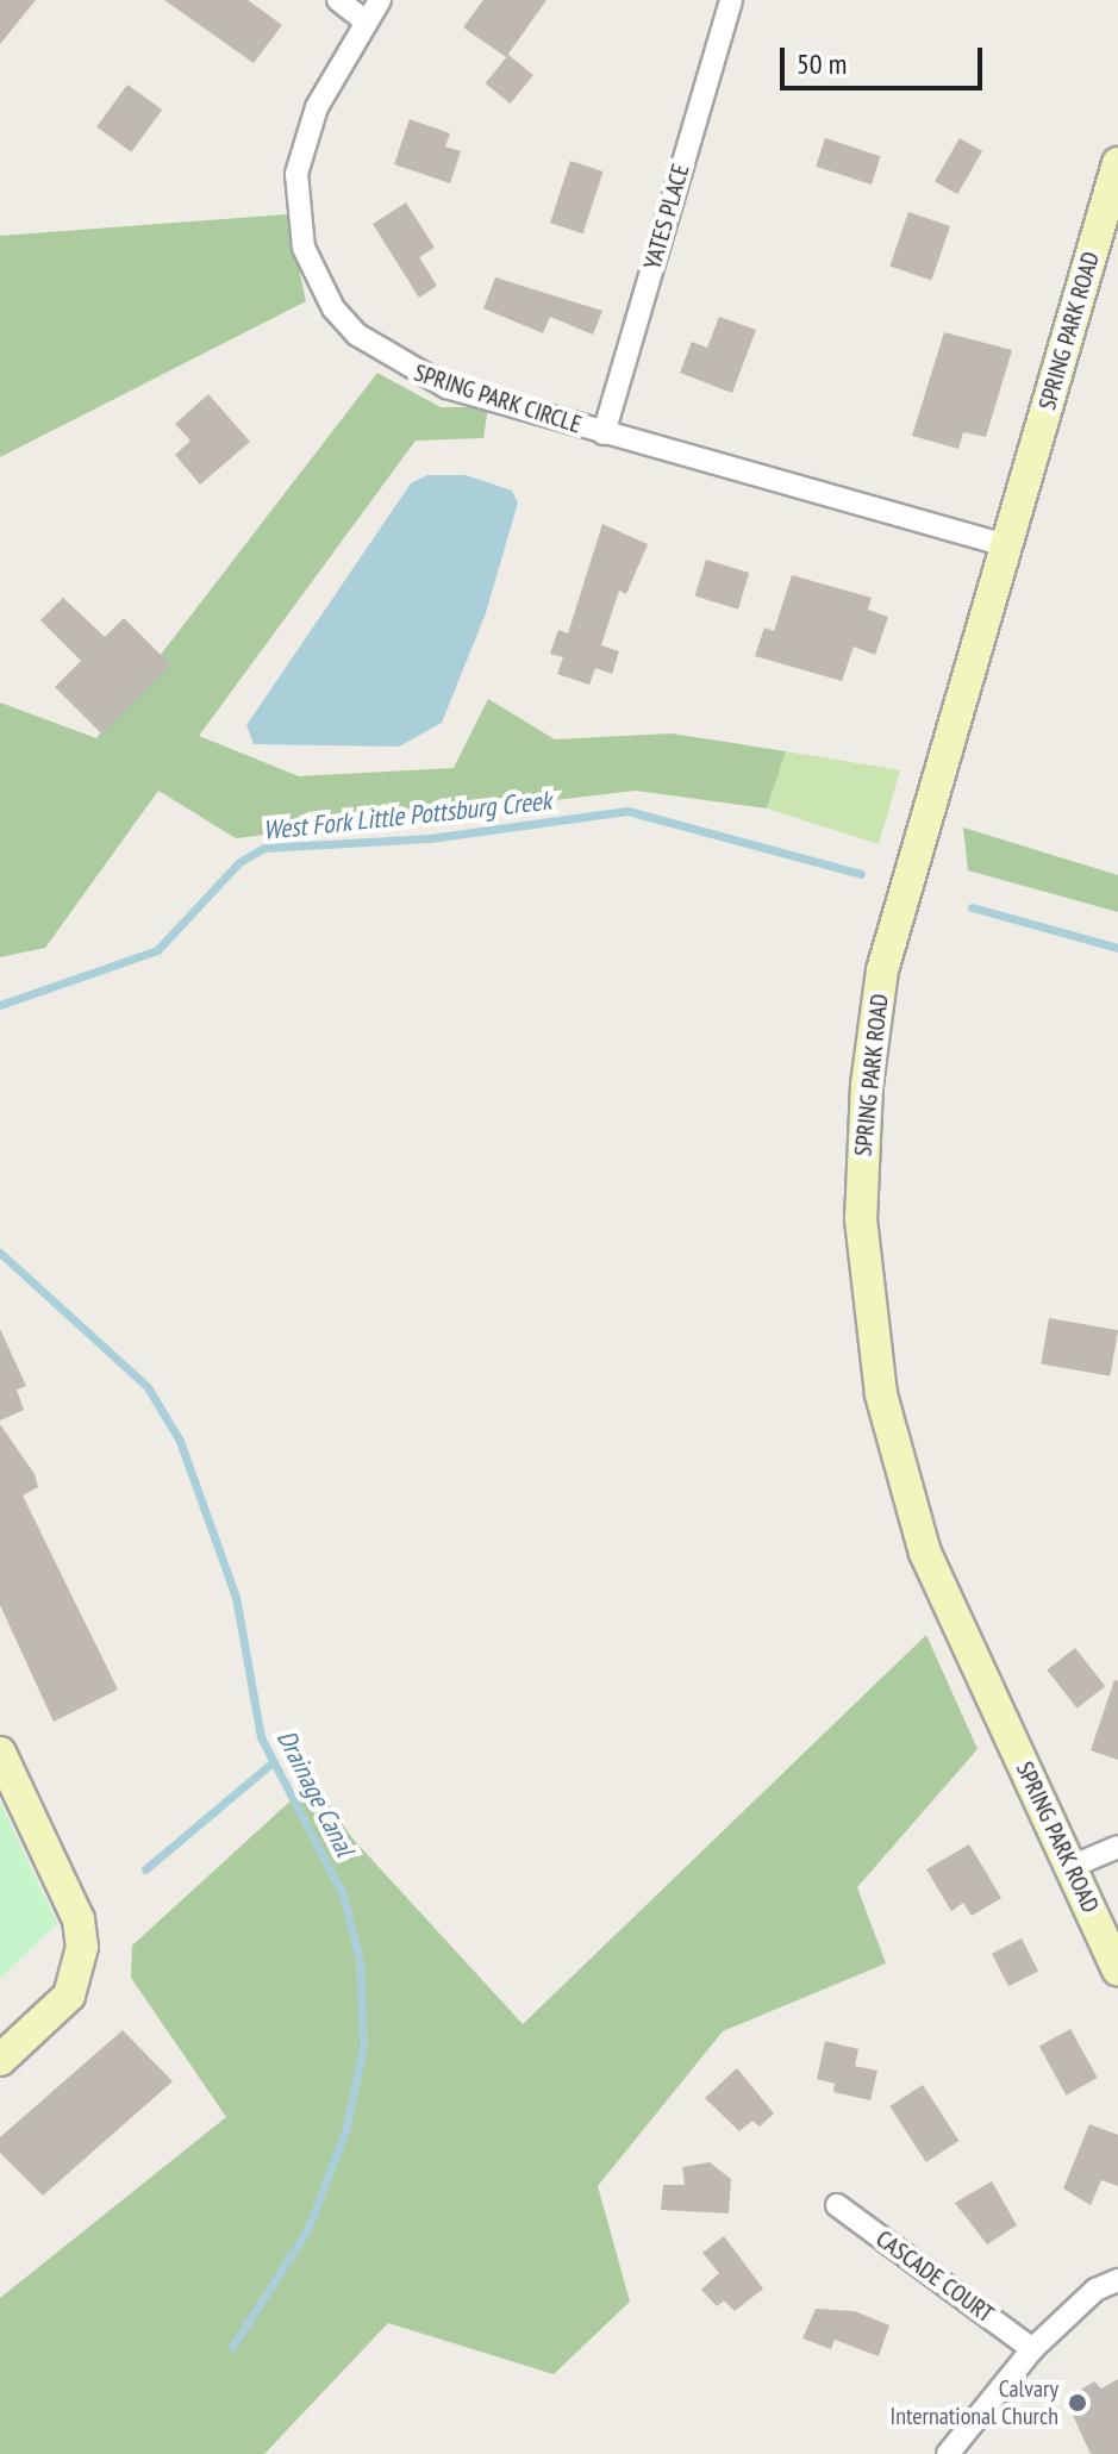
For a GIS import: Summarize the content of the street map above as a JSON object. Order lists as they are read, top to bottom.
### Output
{
  "streets": {
    "main road": ["SPRING PARK ROAD"],
    "street": ["YATES PLACE", "SPRING PARK CIRCLE", "CASCADE COURT"]
  },
  "crossings": [
    ["YATES PLACE", "SPRING PARK CIRCLE"],
    ["SPRING PARK ROAD", "SPRING PARK CIRCLE"]
  ],
  "water": ["West Fork Little Pottsburg Creek", "Drainage Canal"],
  "places": ["Calvary International Church"],
  "scale_bar": "50 m"
}
